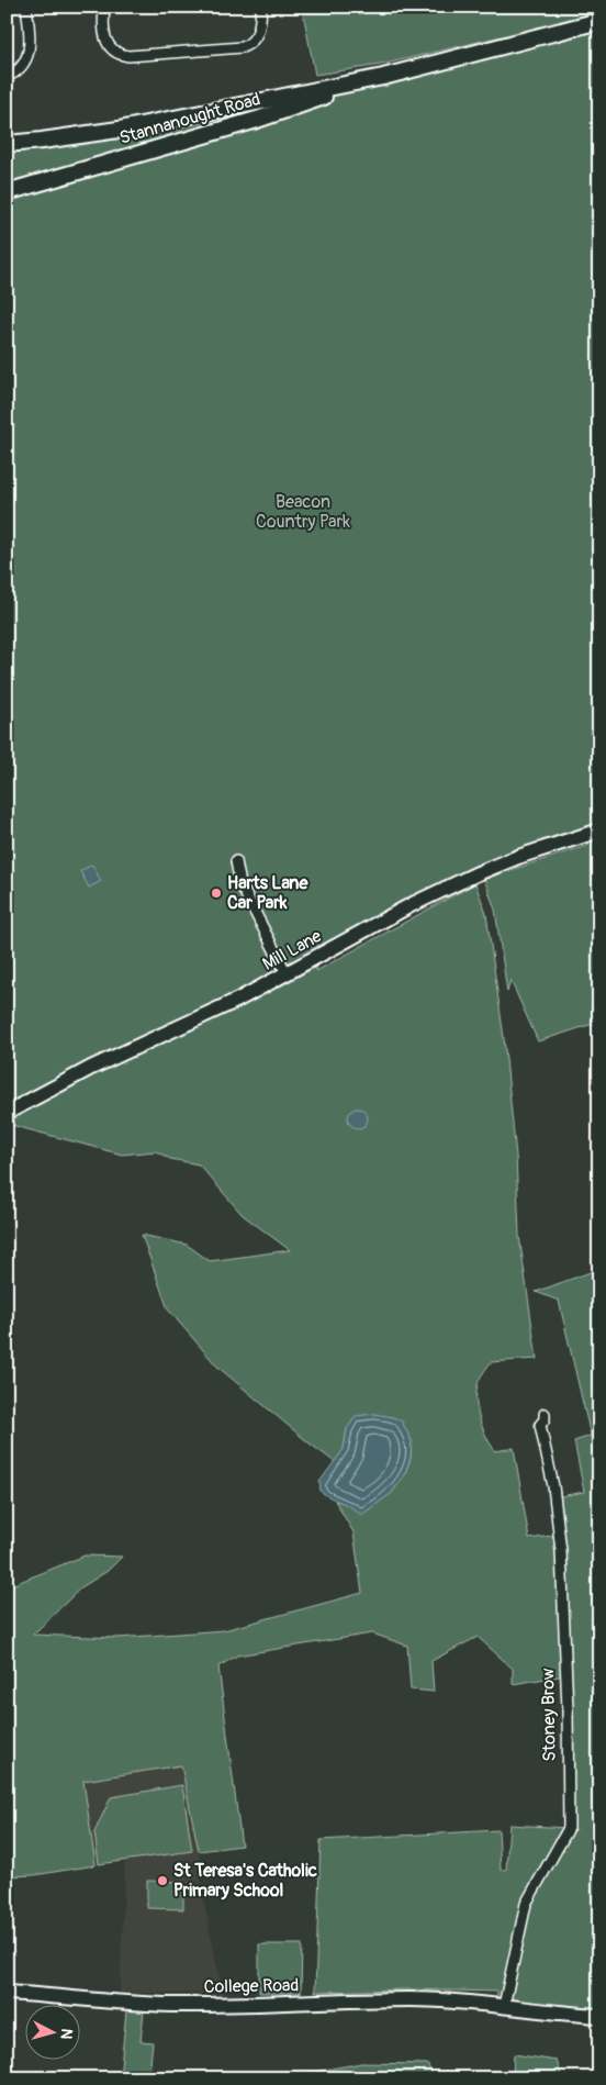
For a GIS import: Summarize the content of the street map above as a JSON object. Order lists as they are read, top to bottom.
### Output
{
  "streets": {
    "main road": ["Stannanought Road"],
    "street": ["Mill Lane", "Stoney Brow", "College Road"]
  },
  "crossings": [
    ["Stoney Brow", "College Road"]
  ],
  "parks": ["Beacon Country Park"],
  "places": ["Harts Lane Car Park", "St Teresa's Catholic Primary School"],
  "north": "right"
}
